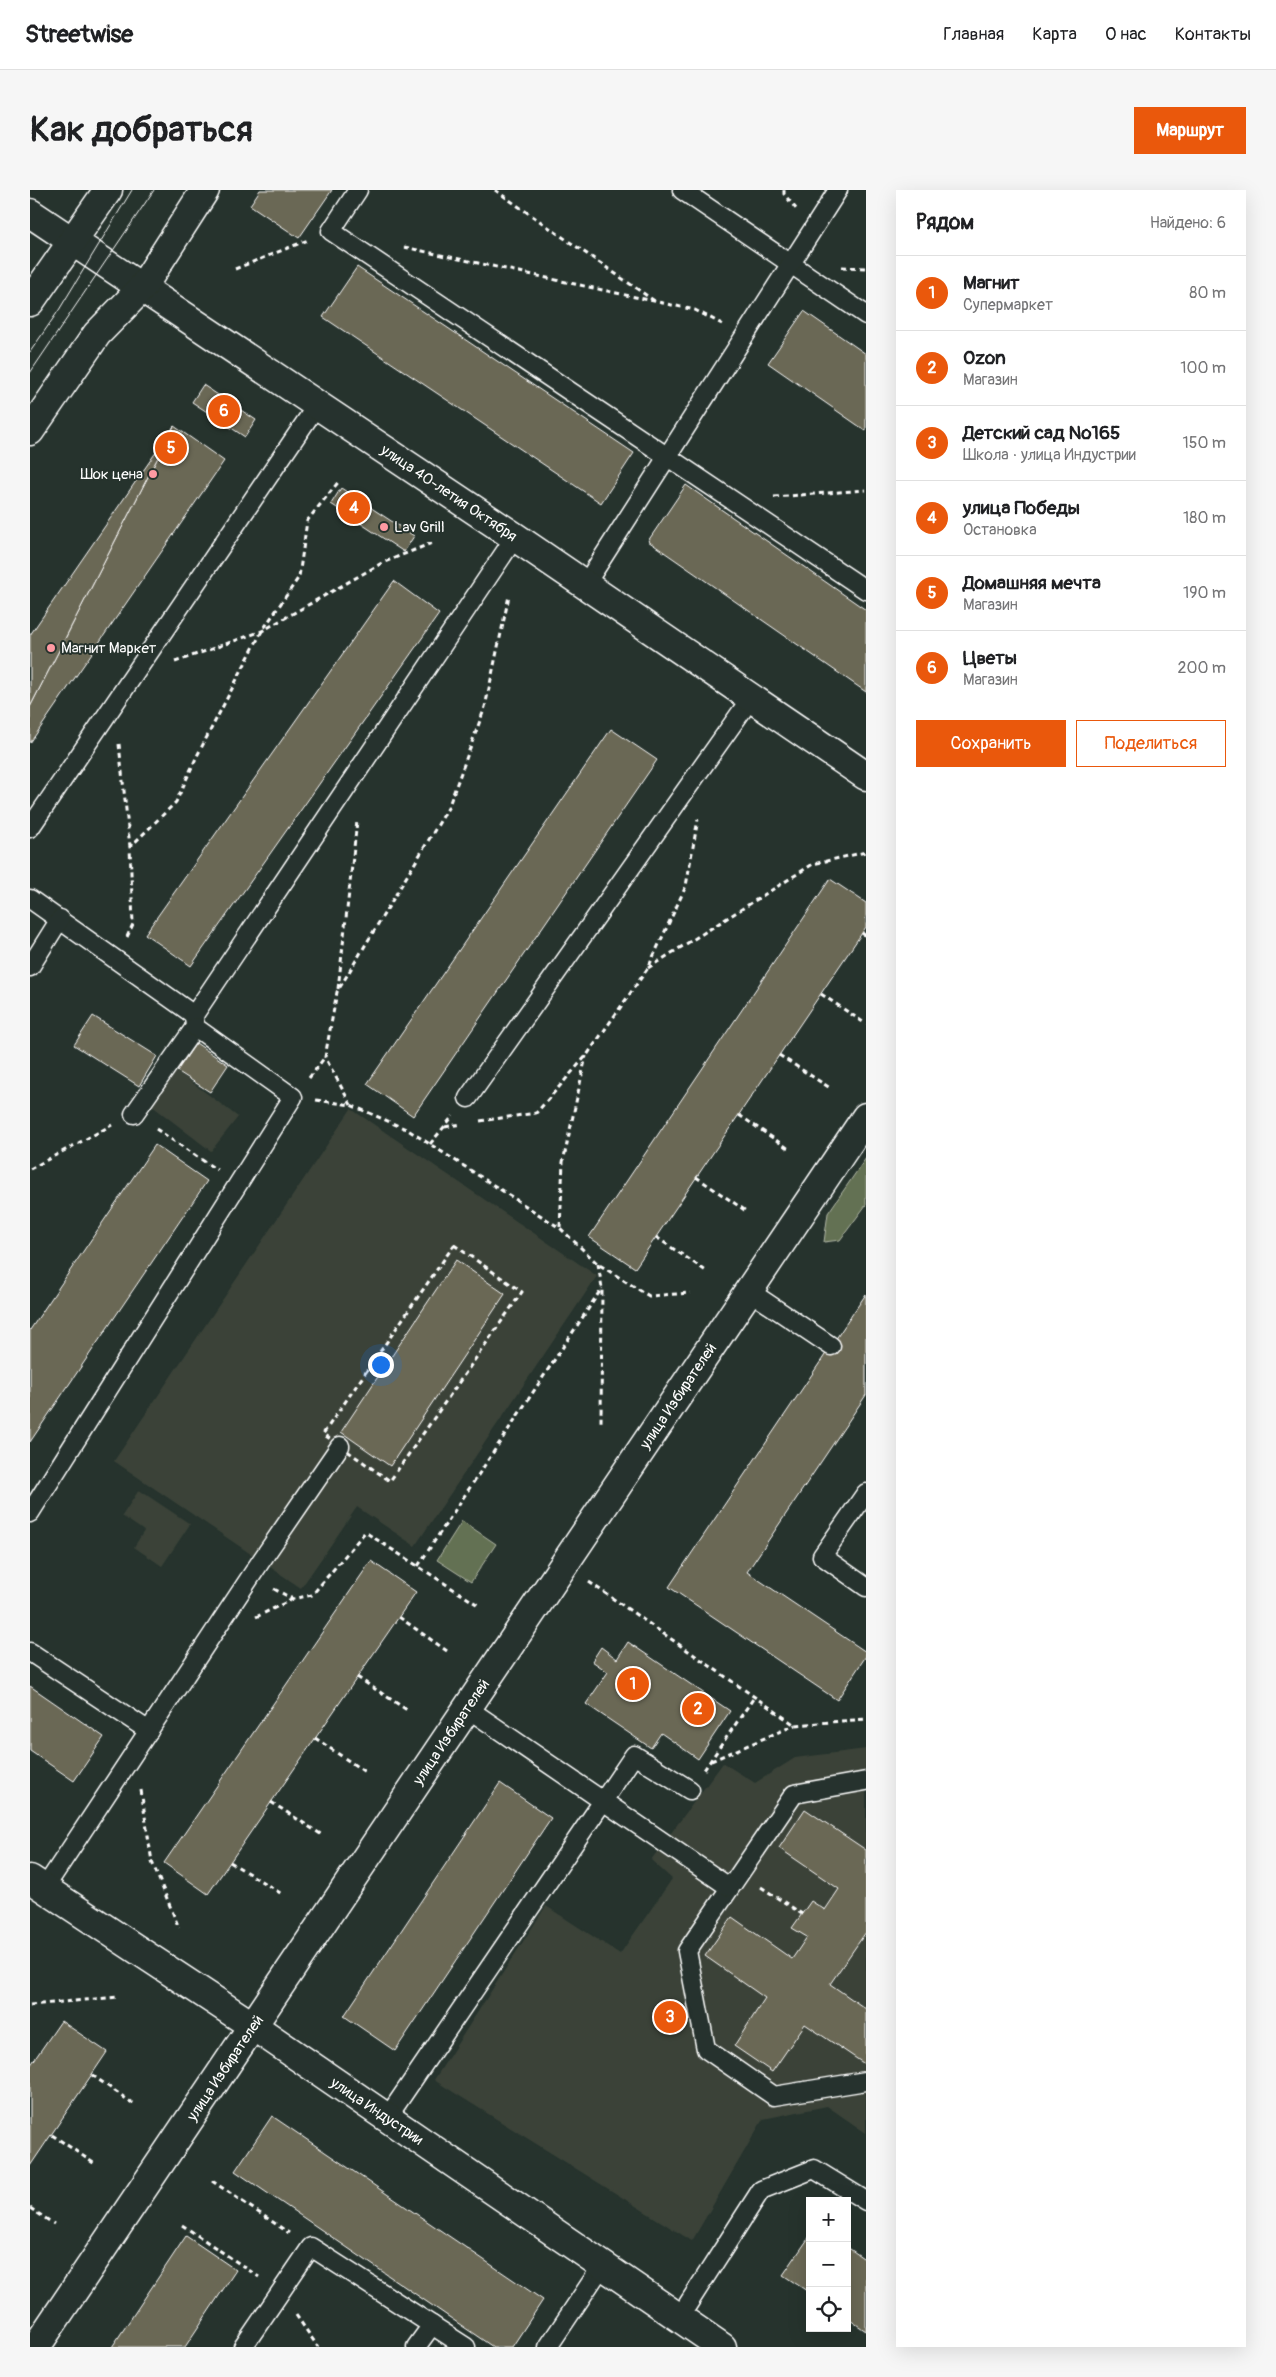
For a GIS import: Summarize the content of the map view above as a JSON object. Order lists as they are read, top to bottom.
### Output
{
  "streets": {
    "street": ["улица 40-летия Октября", "улица Избирателей", "улица Индустрии"]
  },
  "crossings": [
    ["улица Избирателей", "улица Индустрии"]
  ],
  "places": ["Шок цена", "Lav Grill", "Магнит Маркет"],
  "page": {
    "header": "Streetwise",
    "nav": [
      "Главная",
      "Карта",
      "О нас",
      "Контакты"
    ],
    "buttons": [
      "Маршрут",
      ["Сохранить", "Поделиться"]
    ],
    "title": "Как добраться",
    "heading": ["Рядом", "Найдено: 6"],
    "list": [
      {
        "mark": "1",
        "name": "Магнит",
        "note": "Супермаркет",
        "value": "80 m"
      },
      {
        "mark": "2",
        "name": "Ozon",
        "note": "Магазин",
        "value": "100 m"
      },
      {
        "mark": "3",
        "name": "Детский сад №165",
        "note": "Школа · улица Индустрии",
        "value": "150 m"
      },
      {
        "mark": "4",
        "name": "улица Победы",
        "note": "Остановка",
        "value": "180 m"
      },
      {
        "mark": "5",
        "name": "Домашняя мечта",
        "note": "Магазин",
        "value": "190 m"
      },
      {
        "mark": "6",
        "name": "Цветы",
        "note": "Магазин",
        "value": "200 m"
      }
    ],
    "pins": [
      "6",
      "5",
      "4",
      "1",
      "2",
      "3"
    ],
    "map_buttons": ["+", "−"]
  }
}
